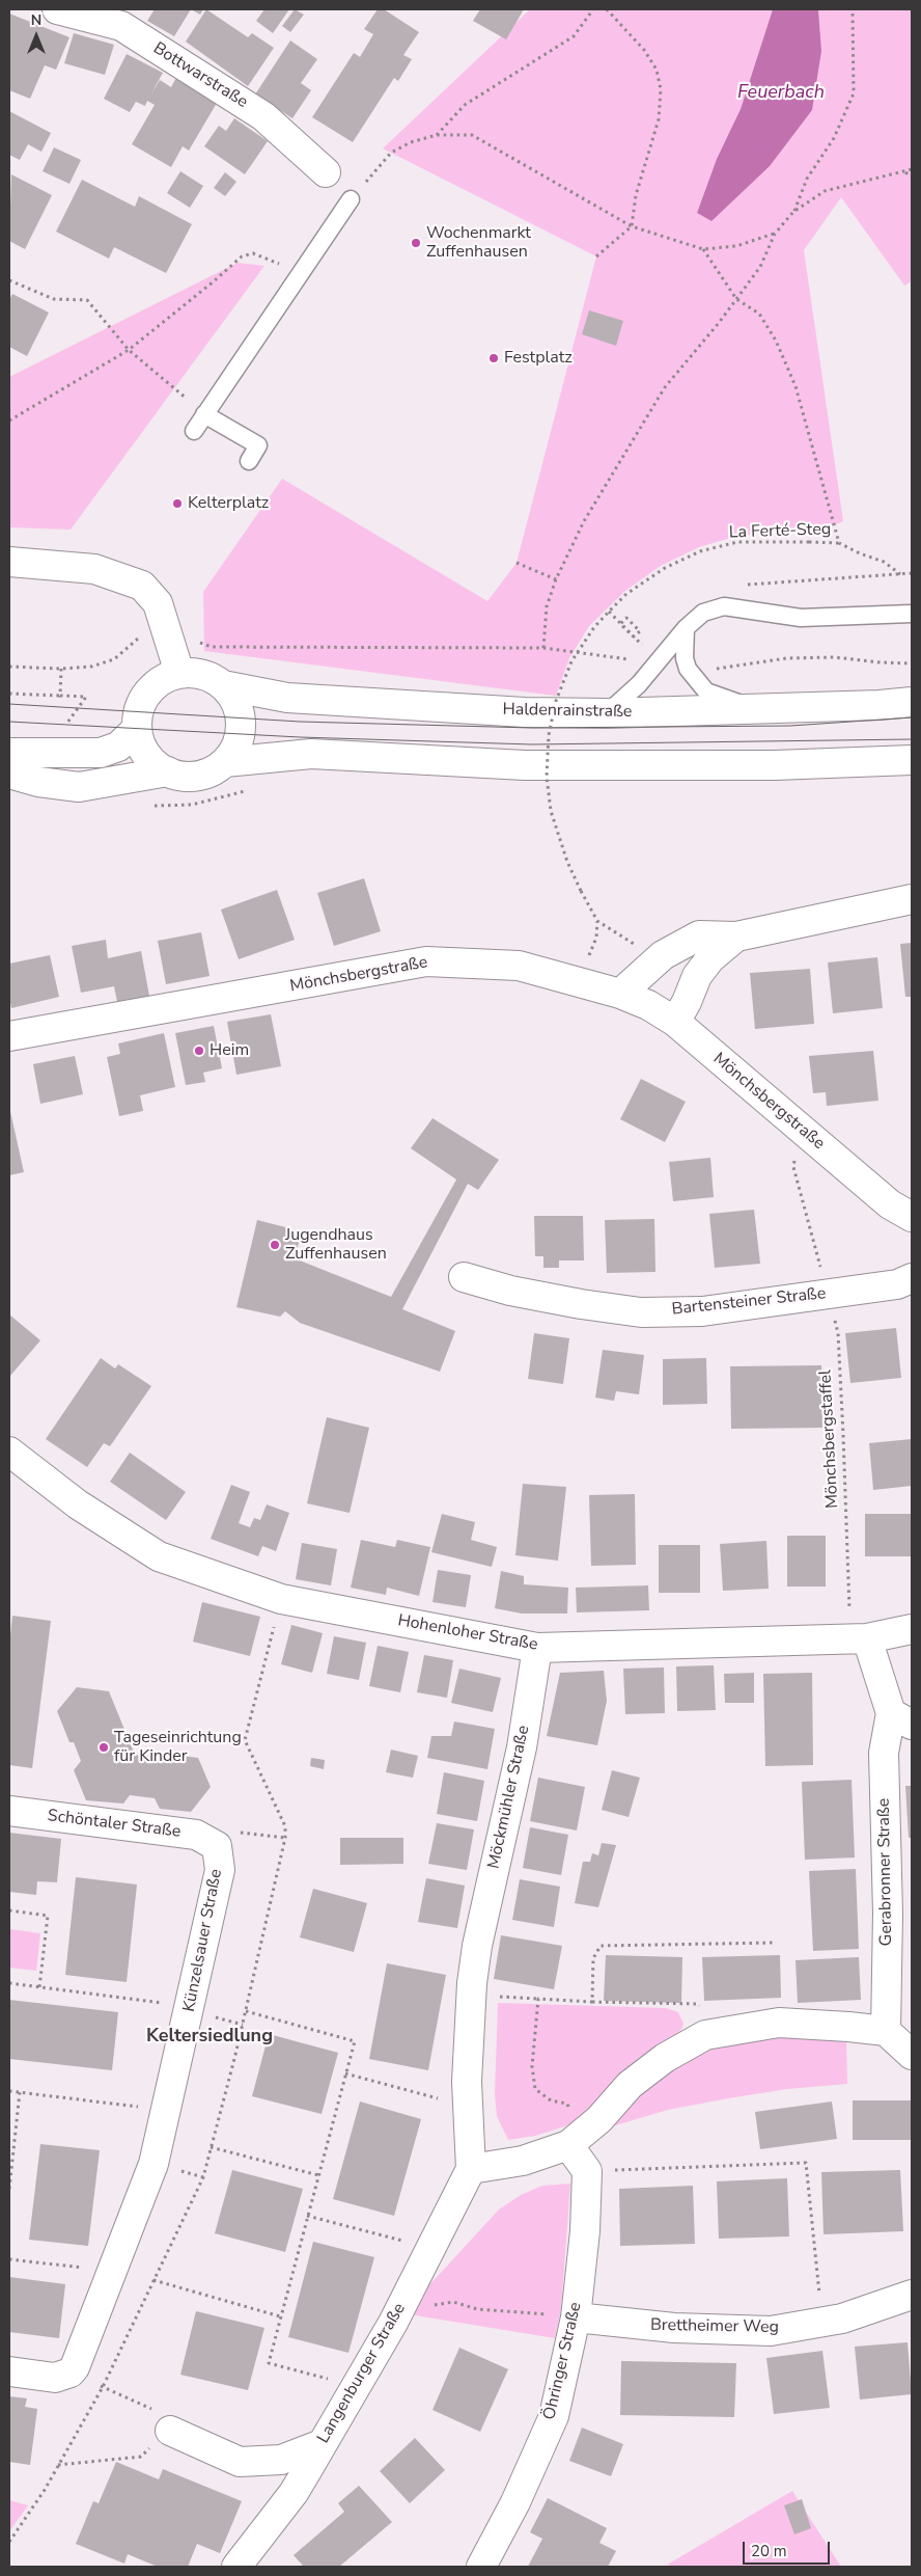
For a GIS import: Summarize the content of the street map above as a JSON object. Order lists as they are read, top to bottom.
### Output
{
  "streets": {
    "street": [
      "Bottwarstraße",
      "Haldenrainstraße",
      "Mönchsbergstraße",
      "Bartensteiner Straße",
      "Hohenloher Straße",
      "Möckmühler Straße",
      "Schöntaler Straße",
      "Gerabronner Straße",
      "Künzelsauer Straße",
      "Brettheimer Weg",
      "Öhringer Straße",
      "Langenburger Straße"
    ],
    "path": ["La Ferté-Steg", "Mönchsbergstaffel"]
  },
  "crossings": [
    ["Bartensteiner Straße", "Mönchsbergstaffel"],
    ["Hohenloher Straße", "Möckmühler Straße"],
    ["Schöntaler Straße", "Künzelsauer Straße"],
    ["Brettheimer Weg", "Öhringer Straße"]
  ],
  "districts": ["Keltersiedlung"],
  "water": ["Feuerbach"],
  "places": [
    "Wochenmarkt Zuffenhausen",
    "Festplatz",
    "Kelterplatz",
    "Heim",
    "Jugendhaus Zuffenhausen",
    "Tageseinrichtung für Kinder"
  ],
  "scale_bar": "20 m",
  "north": "top"
}
